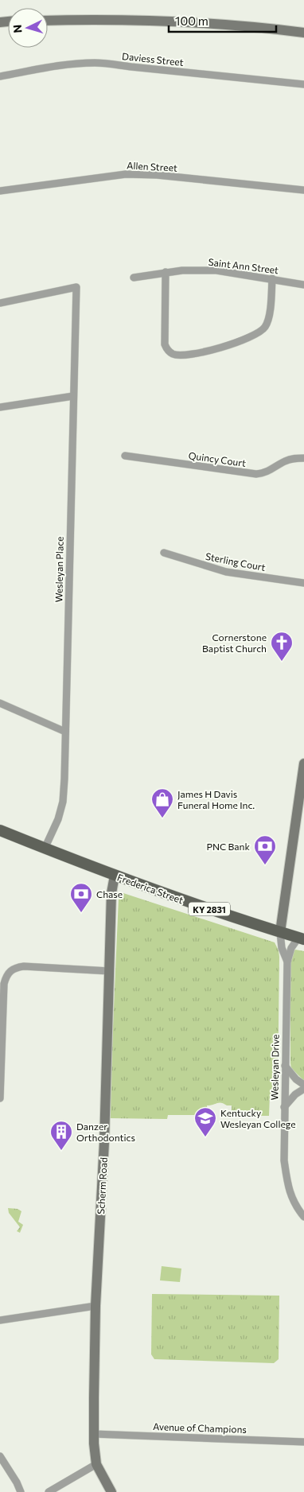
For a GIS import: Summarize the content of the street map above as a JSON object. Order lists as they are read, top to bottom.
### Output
{
  "streets": {
    "main road": ["Frederica Street", "KY 2831"],
    "street": [
      "Daviess Street",
      "Allen Street",
      "Saint Ann Street",
      "Quincy Court",
      "Sterling Court",
      "Wesleyan Place",
      "Wesleyan Drive",
      "Scherm Road",
      "Avenue of Champions"
    ]
  },
  "crossings": [
    ["Wesleyan Place", "Frederica Street"],
    ["Frederica Street", "Wesleyan Drive"],
    ["Frederica Street", "Scherm Road"],
    ["Scherm Road", "Avenue of Champions"]
  ],
  "places": {
    "church": ["Cornerstone Baptist Church"],
    "shop": ["James H Davis Funeral Home Inc."],
    "bank": ["PNC Bank", "Chase"],
    "school or university": ["Kentucky Wesleyan College"],
    "building": ["Danzer Orthodontics"]
  },
  "scale_bar": "100 m",
  "north": "left"
}
